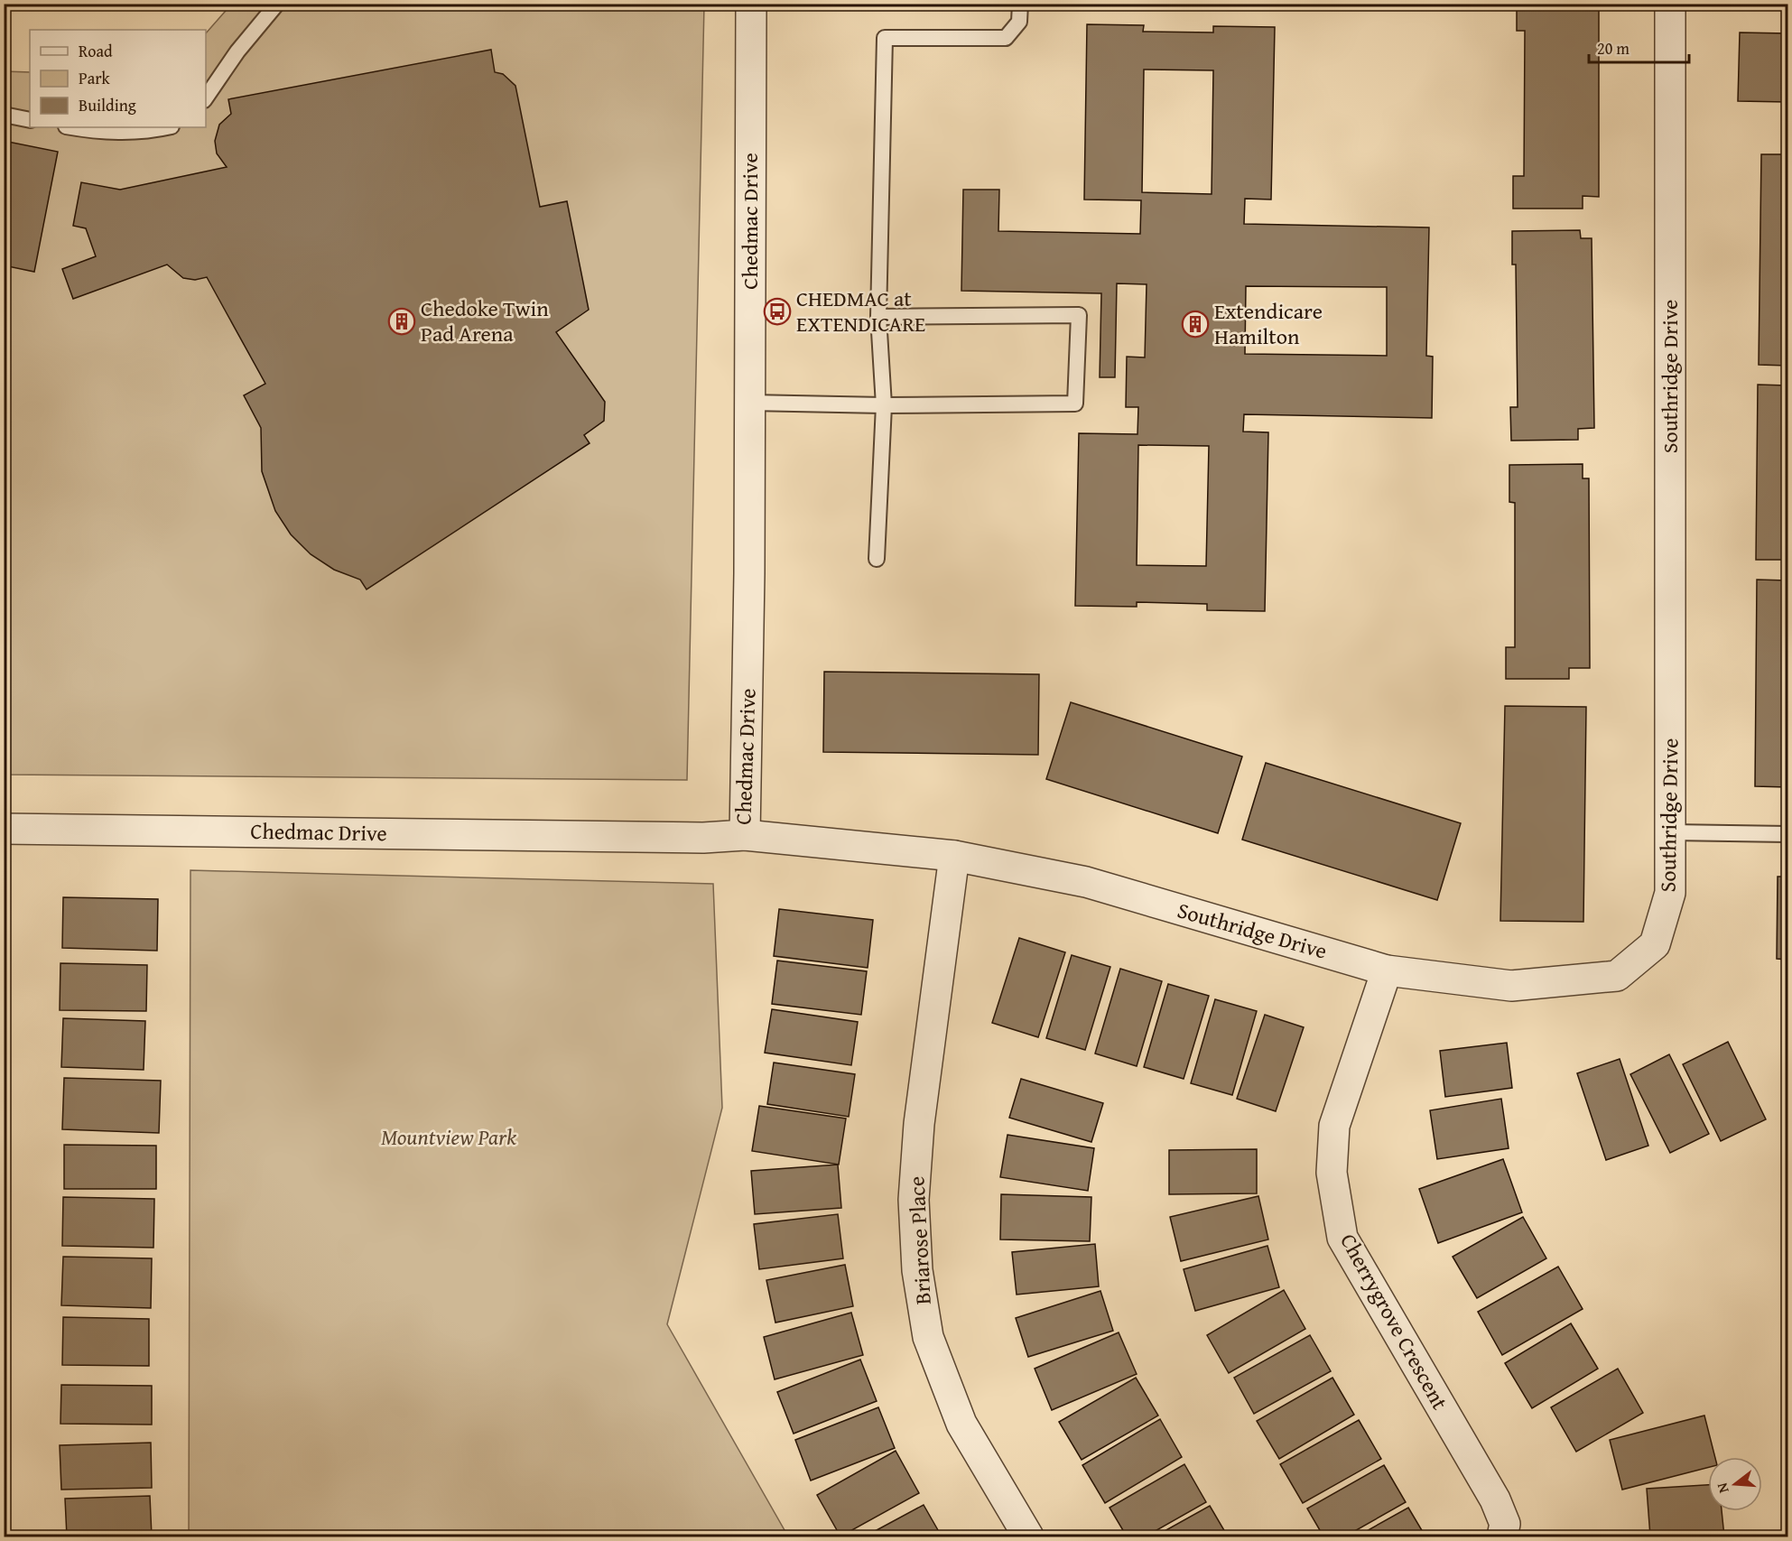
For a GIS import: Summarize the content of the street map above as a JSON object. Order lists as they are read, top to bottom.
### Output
{
  "streets": {
    "street": [
      "Chedmac Drive",
      "Southridge Drive",
      "Briarose Place",
      "Cherrygrove Crescent"
    ]
  },
  "crossings": [
    ["Chedmac Drive", "Southridge Drive"],
    ["Southridge Drive", "Briarose Place"],
    ["Southridge Drive", "Cherrygrove Crescent"]
  ],
  "parks": ["Mountview Park"],
  "places": {
    "bus stop": ["CHEDMAC at EXTENDICARE"],
    "building": ["Chedoke Twin Pad Arena", "Extendicare Hamilton"]
  },
  "legend": ["Road", "Park", "Building"],
  "scale_bar": "20 m",
  "north": "left"
}
